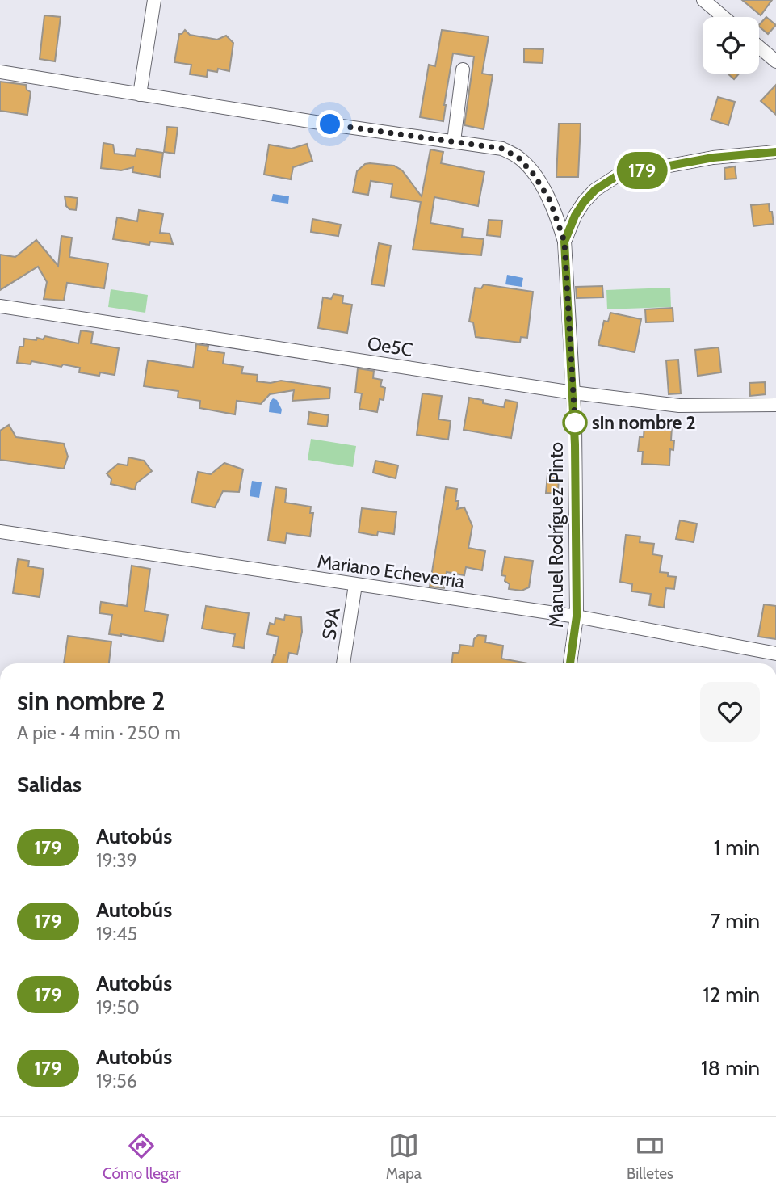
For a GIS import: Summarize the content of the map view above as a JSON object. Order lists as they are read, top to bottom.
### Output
{
  "streets": {
    "street": [
      "Oe5C",
      "Manuel Rodríguez Pinto",
      "Mariano Echeverria",
      "S9A"
    ]
  },
  "crossings": [
    ["Oe5C", "Manuel Rodríguez Pinto"],
    ["Manuel Rodríguez Pinto", "Mariano Echeverria"],
    ["Mariano Echeverria", "S9A"]
  ],
  "places": ["sin nombre 2"],
  "lines": ["bus line 179"],
  "page": {
    "on_map": "179",
    "heading": [
      ["sin nombre 2", "A pie · 4 min · 250 m"],
      "Salidas"
    ],
    "list": [
      {
        "mark": "179",
        "name": "Autobús",
        "note": "19:39",
        "value": "1 min"
      },
      {
        "mark": "179",
        "name": "Autobús",
        "note": "19:45",
        "value": "7 min"
      },
      {
        "mark": "179",
        "name": "Autobús",
        "note": "19:50",
        "value": "12 min"
      },
      {
        "mark": "179",
        "name": "Autobús",
        "note": "19:56",
        "value": "18 min"
      }
    ],
    "tabs": ["Cómo llegar", "Mapa", "Billetes"]
  }
}
